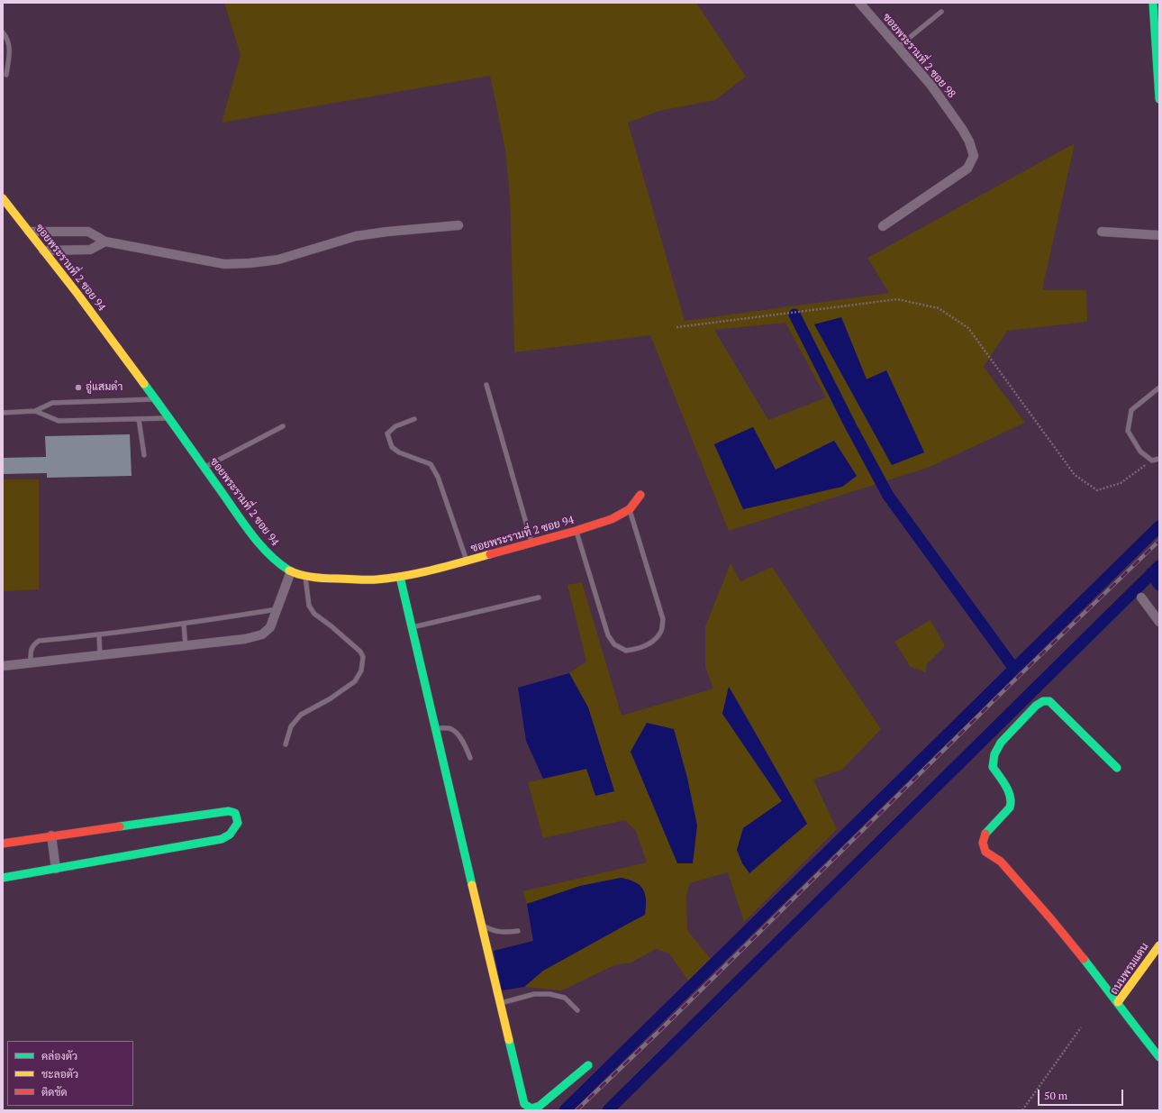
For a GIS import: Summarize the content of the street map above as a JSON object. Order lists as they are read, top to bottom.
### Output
{
  "streets": {
    "street": ["ซอยพระรามที่ 2 ซอย 98", "ซอยพระรามที่ 2 ซอย 94", "ถนนพรมแดน"]
  },
  "places": ["อู่แสมดำ"],
  "legend": ["คล่องตัว", "ชะลอตัว", "ติดขัด"],
  "scale_bar": "50 m"
}
